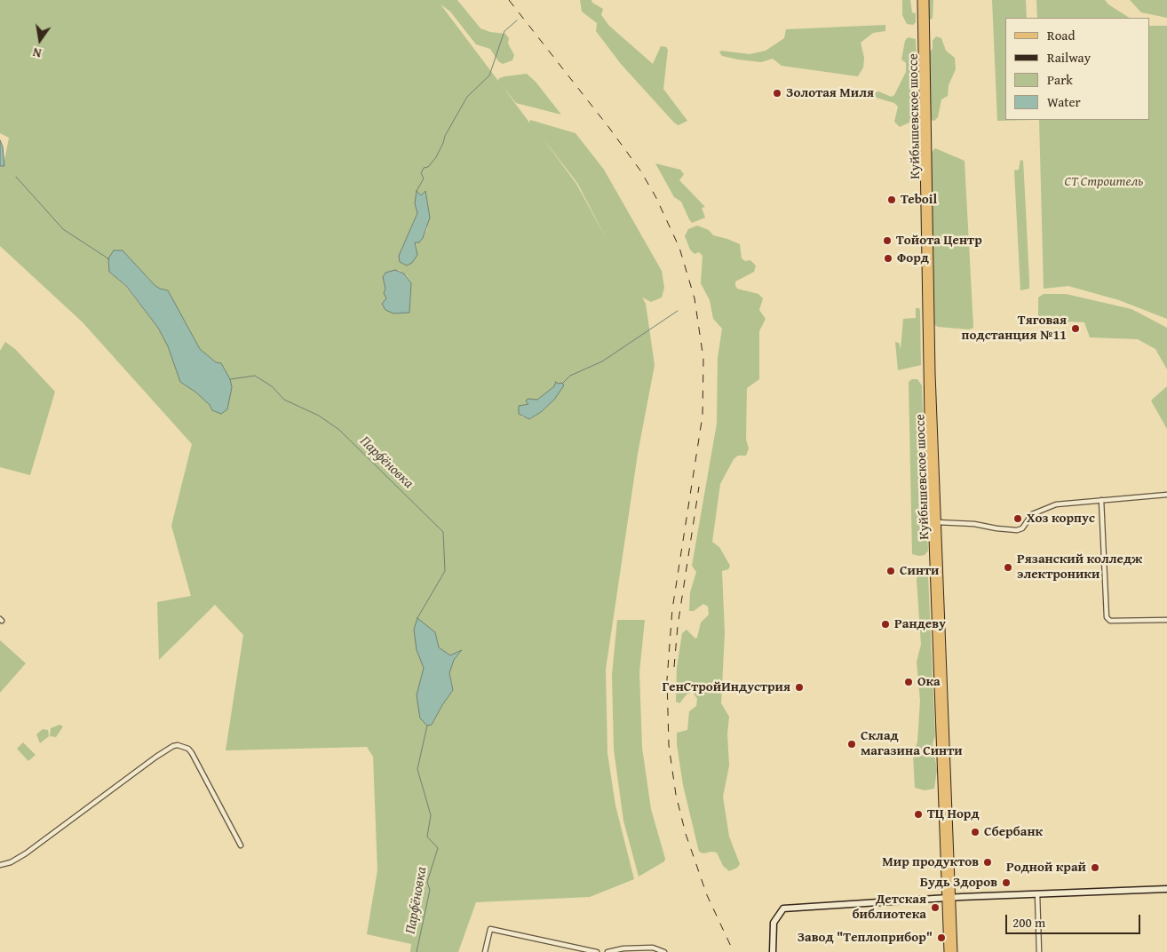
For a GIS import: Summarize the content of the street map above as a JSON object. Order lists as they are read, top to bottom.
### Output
{
  "streets": {
    "main road": ["Куйбышевское шоссе"]
  },
  "water": ["Парфёновка"],
  "parks": ["СТ Строитель"],
  "places": [
    "Золотая Миля",
    "Teboil",
    "Тойота Центр",
    "Форд",
    "Тяговая подстанция №11",
    "Хоз корпус",
    "Рязанский колледж электроники",
    "Синти",
    "Рандеву",
    "Ока",
    "ГенСтройИндустрия",
    "Склад магазина Синти",
    "ТЦ Норд",
    "Сбербанк",
    "Мир продуктов",
    "Родной край",
    "Будь Здоров",
    "Детская библиотека",
    "Завод \"Теплоприбор\""
  ],
  "legend": [
    "Road",
    "Railway",
    "Park",
    "Water"
  ],
  "scale_bar": "200 m",
  "north": "bottom"
}
